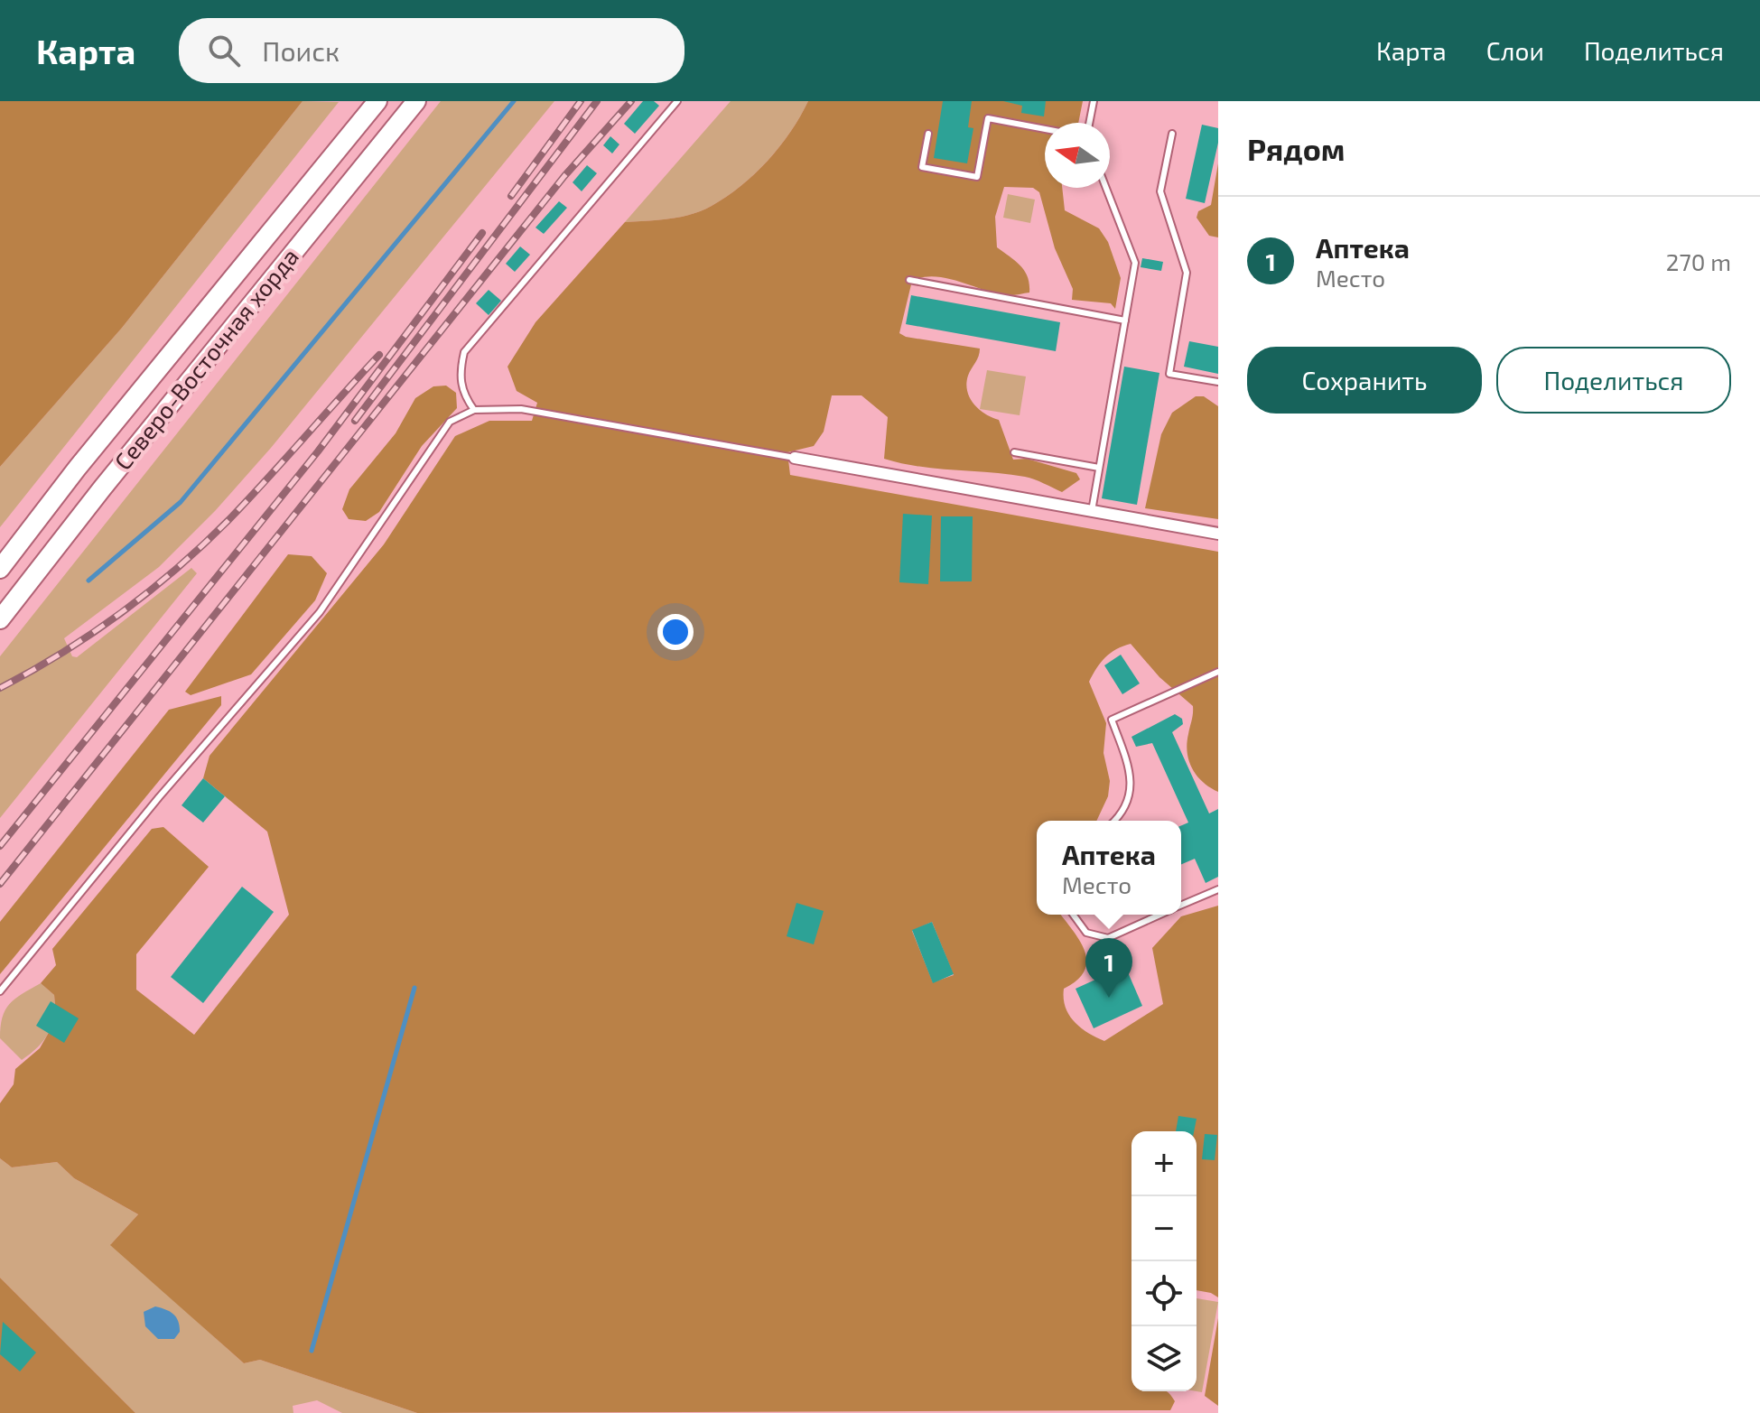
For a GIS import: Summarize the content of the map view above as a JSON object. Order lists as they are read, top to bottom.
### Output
{
  "streets": {
    "main road": ["Северо-Восточная хорда"]
  },
  "north": "left",
  "page": {
    "header": "Карта",
    "search": "Поиск",
    "nav": ["Карта", "Слои", "Поделиться"],
    "heading": "Рядом",
    "list": [
      {
        "mark": "1",
        "name": "Аптека",
        "note": "Место",
        "value": "270 m"
      }
    ],
    "buttons": ["Сохранить", "Поделиться"],
    "popup": ["Аптека", "Место"],
    "pins": "1",
    "map_buttons": ["+", "−"]
  }
}
